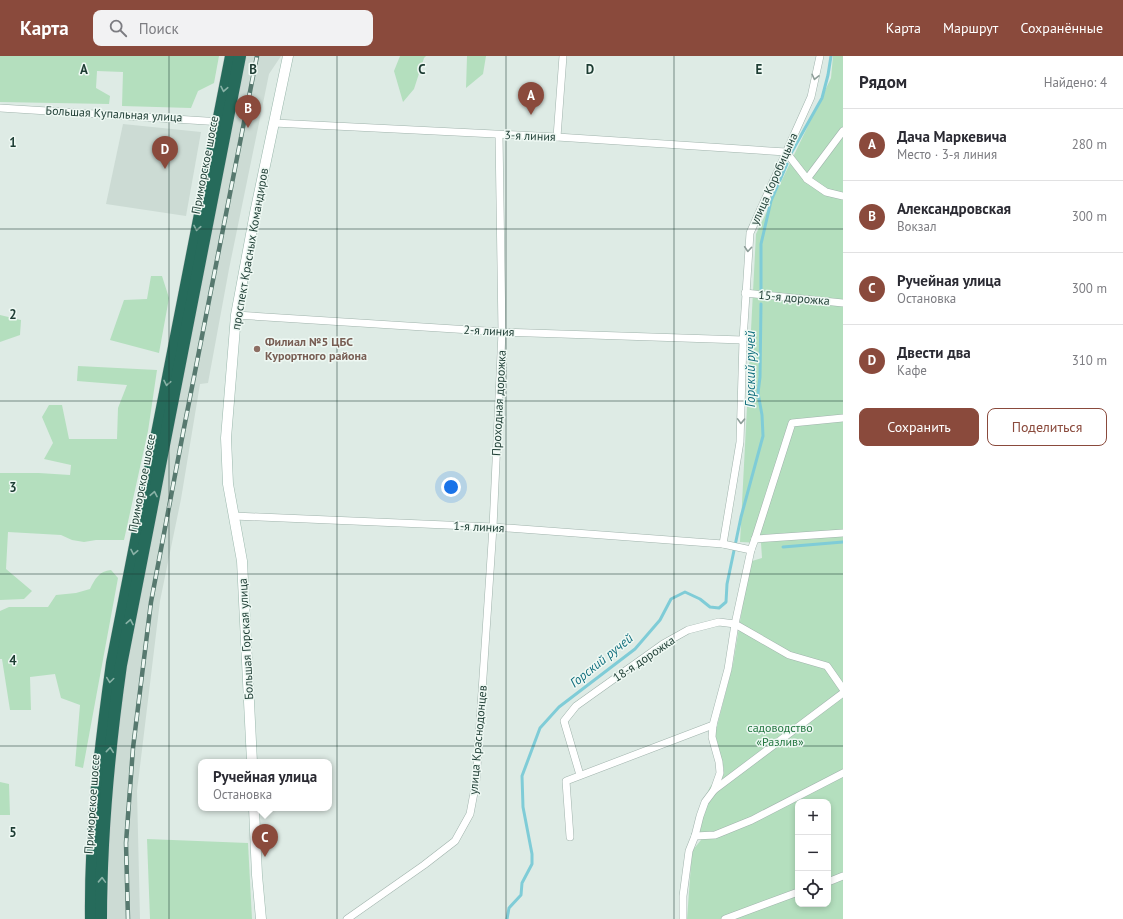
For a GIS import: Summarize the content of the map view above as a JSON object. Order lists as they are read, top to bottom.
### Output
{
  "streets": {
    "highway": ["Приморское шоссе"],
    "street": [
      "Большая Купальная улица",
      "3-я линия",
      "улица Коробицына",
      "проспект Красных Командиров",
      "15-я дорожка",
      "2-я линия",
      "Проходная дорожка",
      "1-я линия",
      "Большая Горская улица",
      "18-я дорожка",
      "улица Краснодонцев"
    ]
  },
  "crossings": [
    ["Большая Купальная улица", "Приморское шоссе"],
    ["3-я линия", "улица Коробицына"],
    ["3-я линия", "проспект Красных Командиров"],
    ["3-я линия", "Проходная дорожка"],
    ["улица Коробицына", "15-я дорожка"],
    ["улица Коробицына", "2-я линия"],
    ["улица Коробицына", "1-я линия"],
    ["проспект Красных Командиров", "2-я линия"],
    ["проспект Красных Командиров", "1-я линия"],
    ["проспект Красных Командиров", "Большая Горская улица"],
    ["2-я линия", "Проходная дорожка"],
    ["Проходная дорожка", "1-я линия"],
    ["Проходная дорожка", "улица Краснодонцев"],
    ["1-я линия", "Большая Горская улица"],
    ["1-я линия", "улица Краснодонцев"]
  ],
  "one_way": ["улица Коробицына"],
  "water": ["Горский ручей"],
  "parks": ["садоводство «Разлив»"],
  "places": ["Филиал №5 ЦБС Курортного района"],
  "page": {
    "header": "Карта",
    "search": "Поиск",
    "nav": ["Карта", "Маршрут", "Сохранённые"],
    "heading": ["Рядом", "Найдено: 4"],
    "pins": [
      "A",
      "B",
      "D",
      "C"
    ],
    "list": [
      {
        "mark": "A",
        "name": "Дача Маркевича",
        "note": "Место · 3-я линия",
        "value": "280 m"
      },
      {
        "mark": "B",
        "name": "Александровская",
        "note": "Вокзал",
        "value": "300 m"
      },
      {
        "mark": "C",
        "name": "Ручейная улица",
        "note": "Остановка",
        "value": "300 m"
      },
      {
        "mark": "D",
        "name": "Двести два",
        "note": "Кафе",
        "value": "310 m"
      }
    ],
    "buttons": ["Сохранить", "Поделиться"],
    "popup": ["Ручейная улица", "Остановка"],
    "map_buttons": ["+", "−"]
  },
  "grid": {
    "columns": [
      "A",
      "B",
      "C",
      "D",
      "E"
    ],
    "rows": [
      "1",
      "2",
      "3",
      "4",
      "5"
    ]
  }
}
